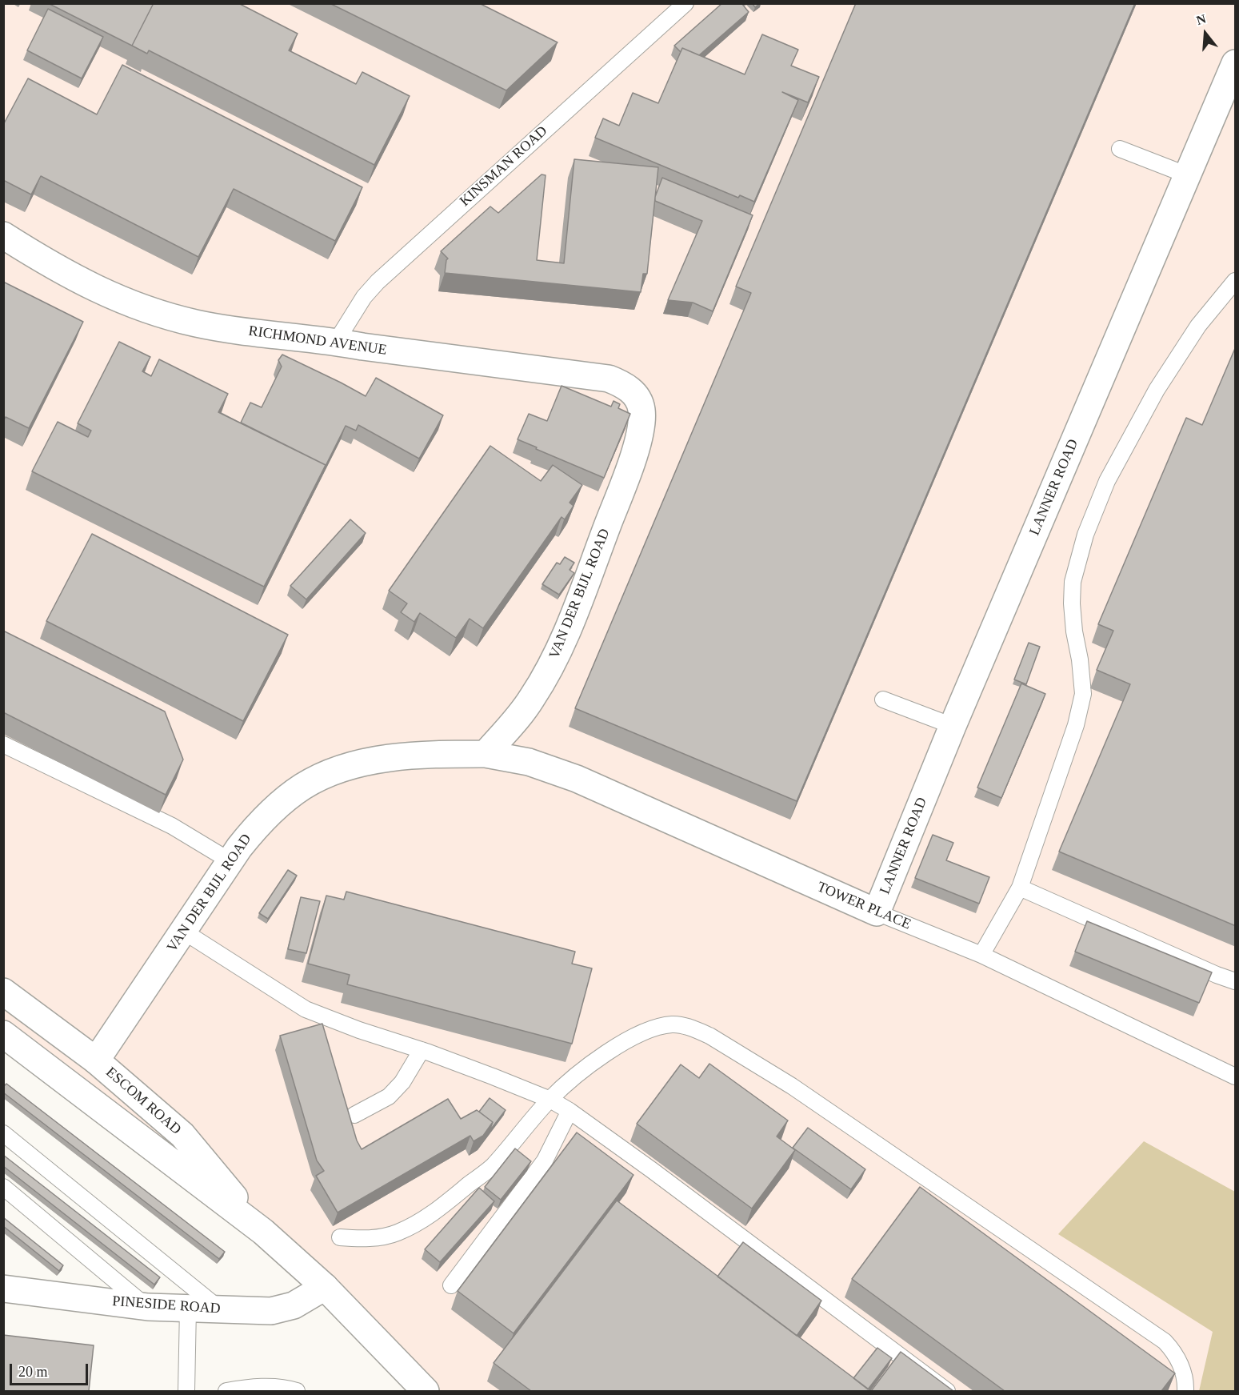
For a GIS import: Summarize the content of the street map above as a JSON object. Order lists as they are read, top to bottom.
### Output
{
  "streets": {
    "street": [
      "RICHMOND AVENUE",
      "LANNER ROAD",
      "VAN DER BIJL ROAD",
      "TOWER PLACE",
      "ESCOM ROAD",
      "PINESIDE ROAD"
    ],
    "lane": ["KINSMAN ROAD"]
  },
  "crossings": [
    ["KINSMAN ROAD", "RICHMOND AVENUE"],
    ["RICHMOND AVENUE", "VAN DER BIJL ROAD"],
    ["LANNER ROAD", "TOWER PLACE"],
    ["VAN DER BIJL ROAD", "TOWER PLACE"],
    ["VAN DER BIJL ROAD", "ESCOM ROAD"],
    ["ESCOM ROAD", "PINESIDE ROAD"]
  ],
  "scale_bar": "20 m",
  "north": "top"
}
